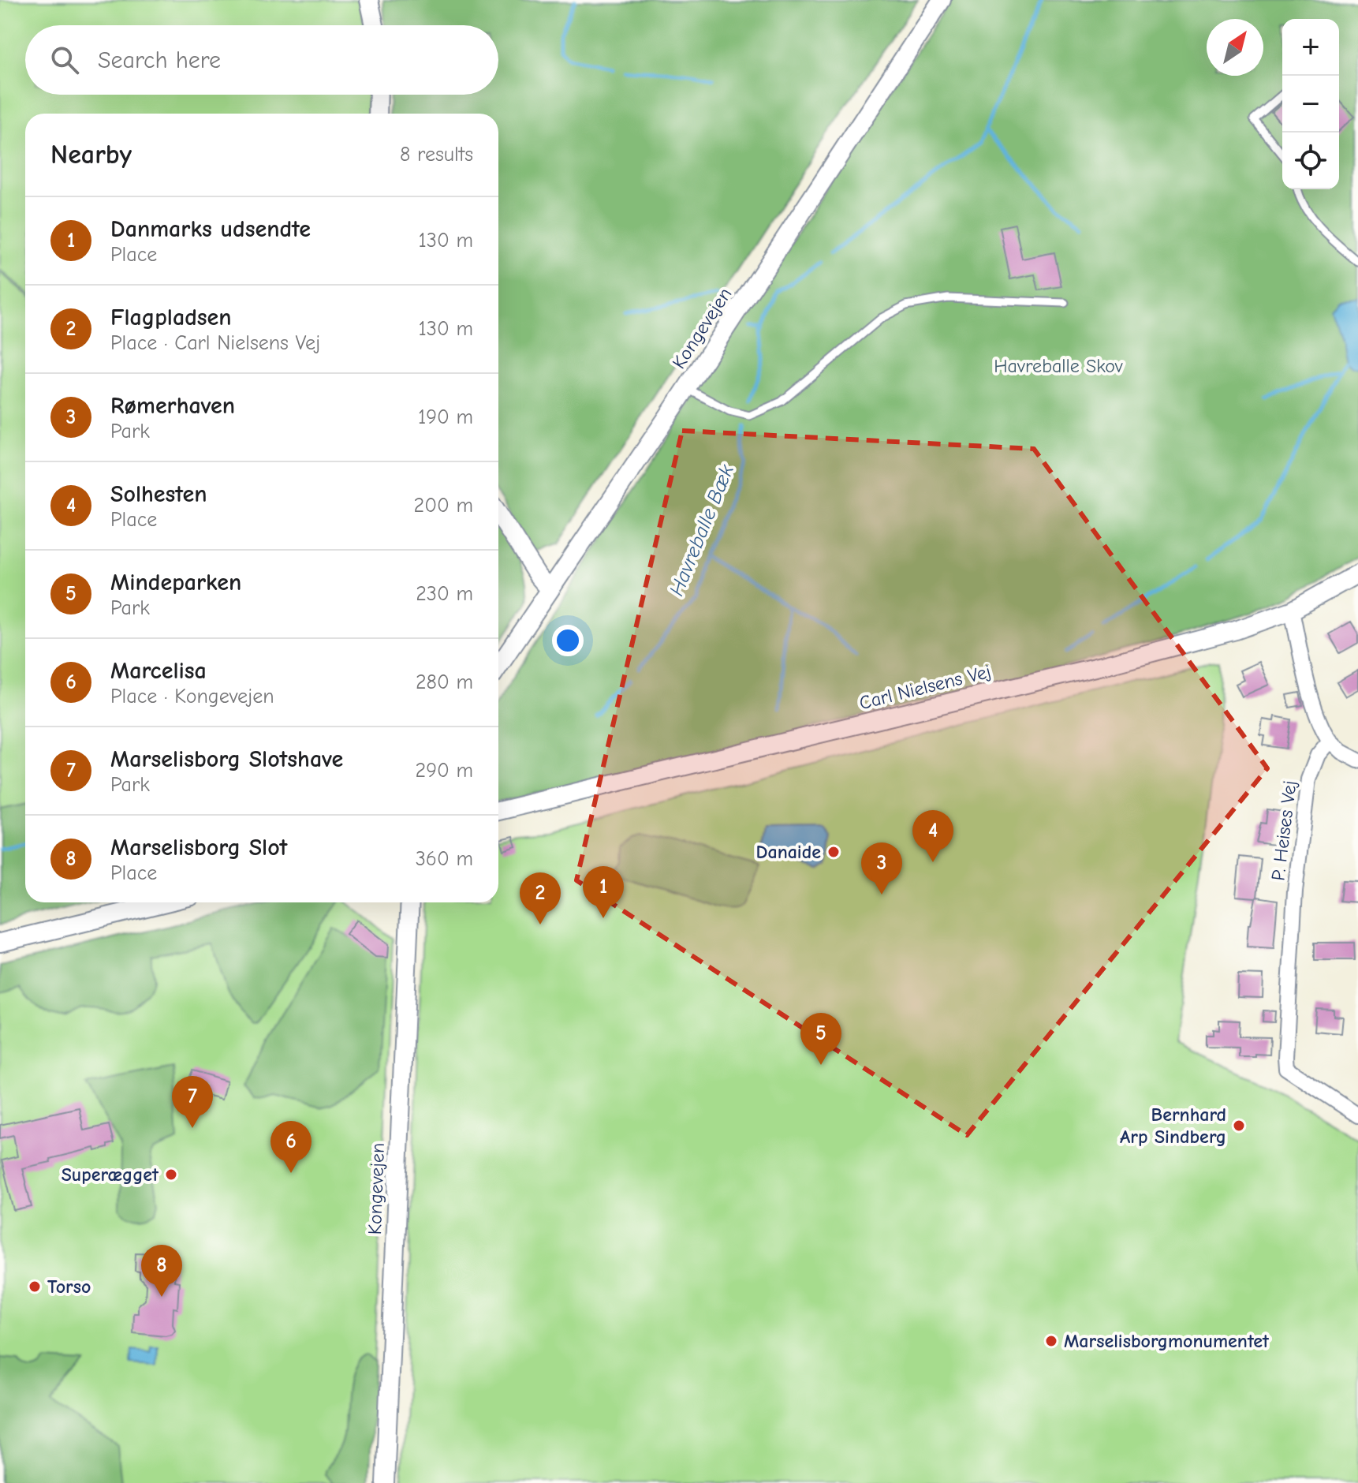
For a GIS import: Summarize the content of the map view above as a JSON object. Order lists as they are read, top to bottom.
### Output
{
  "streets": {
    "street": ["Kongevejen", "Carl Nielsens Vej", "P. Heises Vej"]
  },
  "water": ["Havreballe Bæk"],
  "parks": ["Havreballe Skov"],
  "places": [
    "Danaide",
    "Bernhard Arp Sindberg",
    "Superægget",
    "Torso",
    "Marselisborgmonumentet"
  ],
  "north": "top right",
  "page": {
    "map_buttons": ["+", "−"],
    "search": "Search here",
    "heading": ["Nearby", "8 results"],
    "list": [
      {
        "mark": "1",
        "name": "Danmarks udsendte",
        "note": "Place",
        "value": "130 m"
      },
      {
        "mark": "2",
        "name": "Flagpladsen",
        "note": "Place · Carl Nielsens Vej",
        "value": "130 m"
      },
      {
        "mark": "3",
        "name": "Rømerhaven",
        "note": "Park",
        "value": "190 m"
      },
      {
        "mark": "4",
        "name": "Solhesten",
        "note": "Place",
        "value": "200 m"
      },
      {
        "mark": "5",
        "name": "Mindeparken",
        "note": "Park",
        "value": "230 m"
      },
      {
        "mark": "6",
        "name": "Marcelisa",
        "note": "Place · Kongevejen",
        "value": "280 m"
      },
      {
        "mark": "7",
        "name": "Marselisborg Slotshave",
        "note": "Park",
        "value": "290 m"
      },
      {
        "mark": "8",
        "name": "Marselisborg Slot",
        "note": "Place",
        "value": "360 m"
      }
    ],
    "pins": [
      "4",
      "3",
      "1",
      "2",
      "5",
      "7",
      "6",
      "8"
    ]
  }
}
